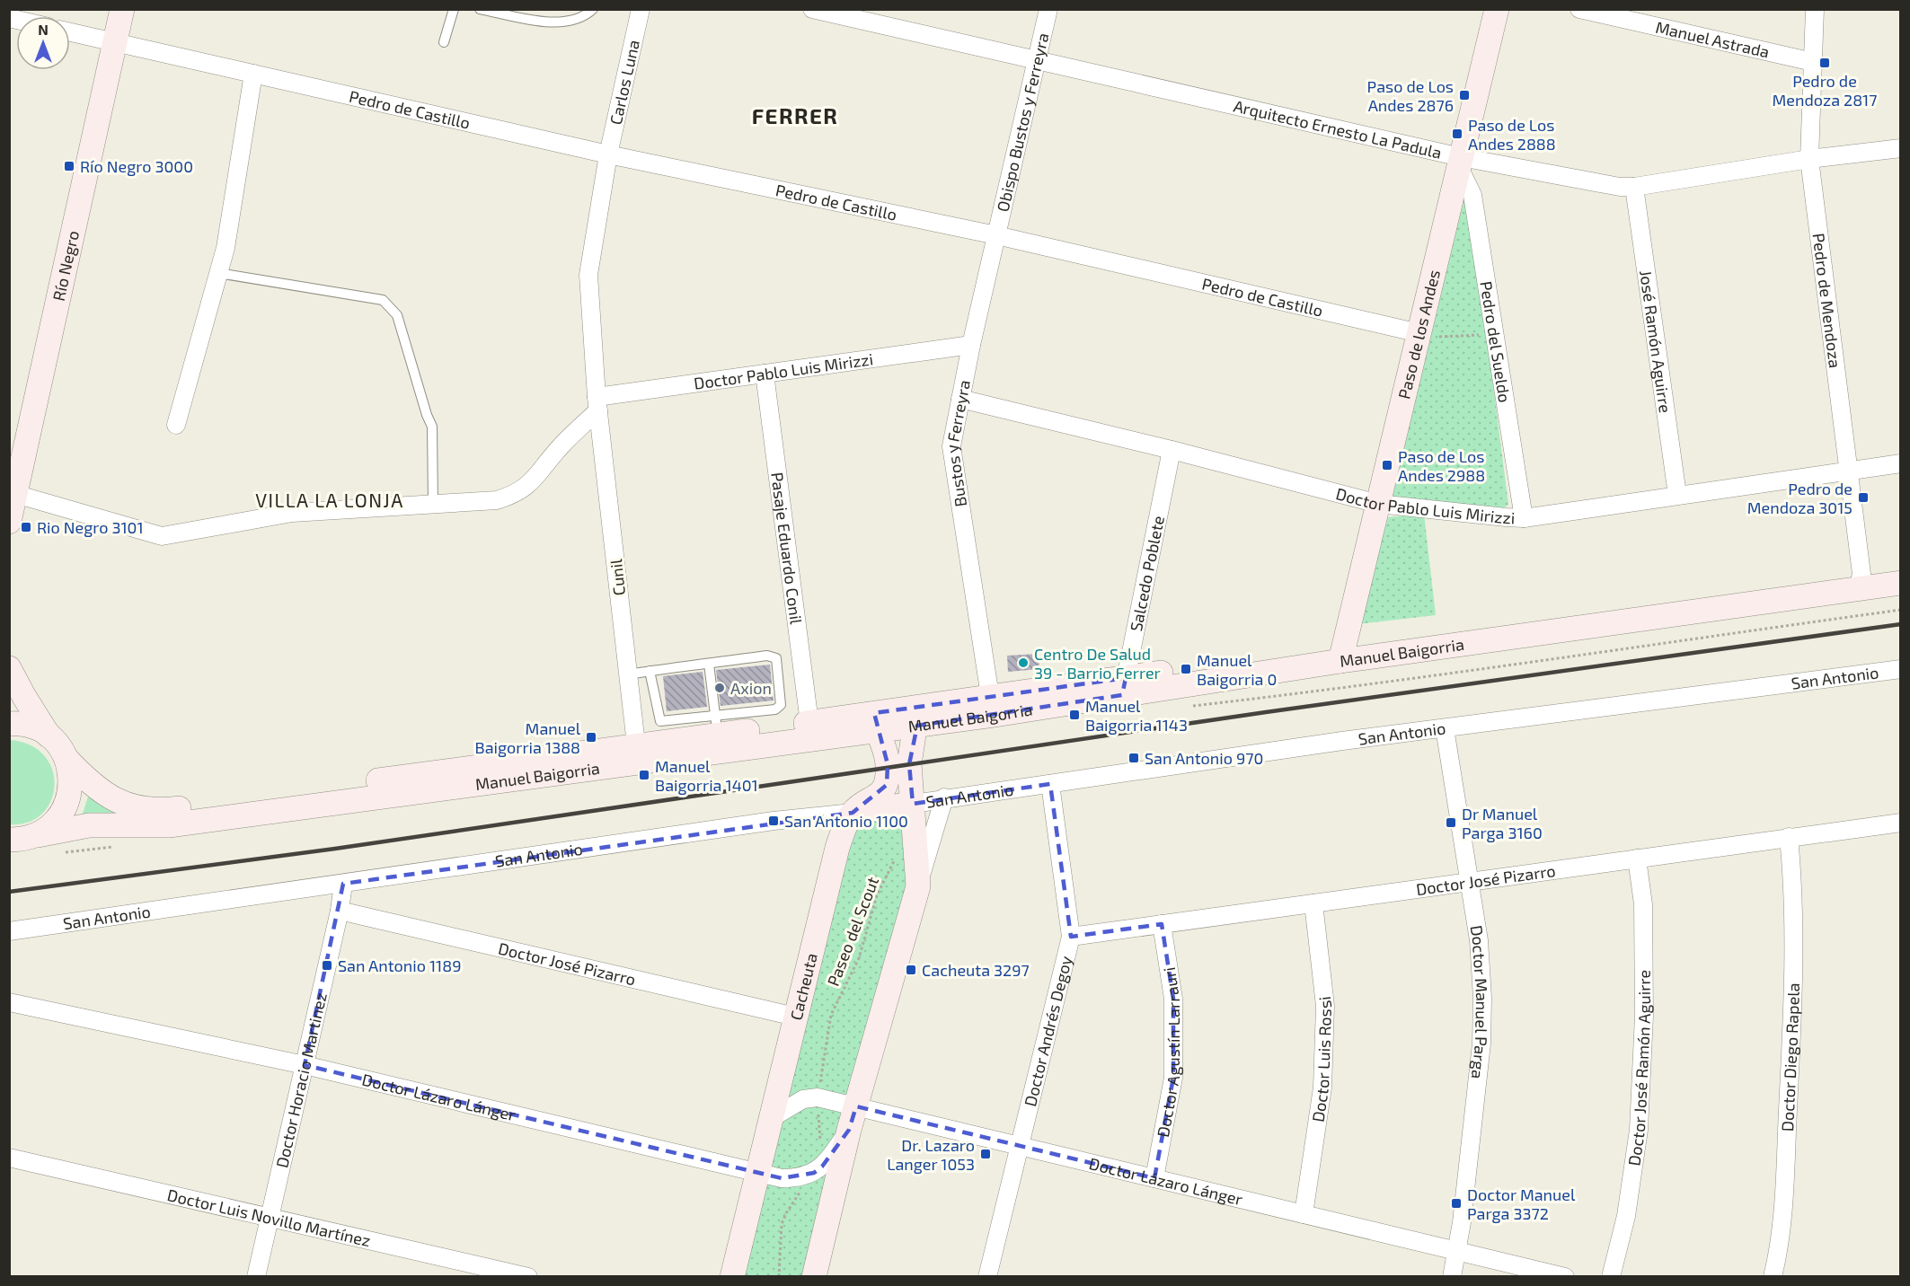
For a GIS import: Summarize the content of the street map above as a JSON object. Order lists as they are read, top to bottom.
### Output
{
  "streets": {
    "main road": [
      "Río Negro",
      "Paso de los Andes",
      "Manuel Baigorria",
      "San Antonio",
      "Cacheuta"
    ],
    "street": [
      "Manuel Astrada",
      "Carlos Luna",
      "Pedro de Castillo",
      "Obispo Bustos y Ferreyra",
      "Arquitecto Ernesto La Padula",
      "Pedro de Mendoza",
      "Pedro del Sueldo",
      "José Ramón Aguirre",
      "Doctor Pablo Luis Mirizzi",
      "Bustos y Ferreyra",
      "Pasaje Eduardo Conil",
      "Salcedo Poblete",
      "Cunil",
      "Doctor José Pizarro",
      "Doctor Manuel Parga",
      "Doctor Andrés Degoy",
      "Doctor Agustín Larrauri",
      "Doctor Diego Rapela",
      "Doctor Luis Rossi",
      "Doctor José Ramón Aguirre",
      "Doctor Horacio Martinez",
      "Doctor Lázaro Lánger",
      "Doctor Luis Novillo Martínez"
    ],
    "path": ["Paseo del Scout"]
  },
  "crossings": [
    ["Manuel Astrada", "Pedro de Mendoza"],
    ["Carlos Luna", "Pedro de Castillo"],
    ["Carlos Luna", "Doctor Pablo Luis Mirizzi"],
    ["Carlos Luna", "Cunil"],
    ["Pedro de Castillo", "Obispo Bustos y Ferreyra"],
    ["Pedro de Castillo", "Río Negro"],
    ["Pedro de Castillo", "Paso de los Andes"],
    ["Pedro de Castillo", "Bustos y Ferreyra"],
    ["Obispo Bustos y Ferreyra", "Arquitecto Ernesto La Padula"],
    ["Obispo Bustos y Ferreyra", "Bustos y Ferreyra"],
    ["Arquitecto Ernesto La Padula", "Pedro de Mendoza"],
    ["Arquitecto Ernesto La Padula", "Paso de los Andes"],
    ["Arquitecto Ernesto La Padula", "Pedro del Sueldo"],
    ["Arquitecto Ernesto La Padula", "José Ramón Aguirre"],
    ["Pedro de Mendoza", "Doctor Pablo Luis Mirizzi"],
    ["Pedro de Mendoza", "Manuel Baigorria"],
    ["Paso de los Andes", "Pedro del Sueldo"],
    ["Paso de los Andes", "Doctor Pablo Luis Mirizzi"],
    ["Paso de los Andes", "Manuel Baigorria"],
    ["Pedro del Sueldo", "Doctor Pablo Luis Mirizzi"],
    ["José Ramón Aguirre", "Doctor Pablo Luis Mirizzi"],
    ["Doctor Pablo Luis Mirizzi", "Bustos y Ferreyra"],
    ["Doctor Pablo Luis Mirizzi", "Pasaje Eduardo Conil"],
    ["Doctor Pablo Luis Mirizzi", "Salcedo Poblete"],
    ["Doctor Pablo Luis Mirizzi", "Cunil"],
    ["Bustos y Ferreyra", "Manuel Baigorria"],
    ["Pasaje Eduardo Conil", "Manuel Baigorria"],
    ["Salcedo Poblete", "Manuel Baigorria"],
    ["Cunil", "Manuel Baigorria"],
    ["San Antonio", "Cacheuta"],
    ["San Antonio", "Doctor Manuel Parga"],
    ["San Antonio", "Doctor Andrés Degoy"],
    ["San Antonio", "Doctor Horacio Martinez"],
    ["Doctor José Pizarro", "Cacheuta"],
    ["Doctor José Pizarro", "Doctor Manuel Parga"],
    ["Doctor José Pizarro", "Doctor Andrés Degoy"],
    ["Doctor José Pizarro", "Doctor Agustín Larrauri"],
    ["Doctor José Pizarro", "Doctor Diego Rapela"],
    ["Doctor José Pizarro", "Doctor Luis Rossi"],
    ["Doctor José Pizarro", "Doctor José Ramón Aguirre"],
    ["Doctor José Pizarro", "Doctor Horacio Martinez"],
    ["Paseo del Scout", "Doctor Lázaro Lánger"],
    ["Cacheuta", "Doctor Lázaro Lánger"],
    ["Doctor Manuel Parga", "Doctor Lázaro Lánger"],
    ["Doctor Andrés Degoy", "Doctor Lázaro Lánger"],
    ["Doctor Agustín Larrauri", "Doctor Lázaro Lánger"],
    ["Doctor Luis Rossi", "Doctor Lázaro Lánger"],
    ["Doctor Horacio Martinez", "Doctor Lázaro Lánger"],
    ["Doctor Horacio Martinez", "Doctor Luis Novillo Martínez"]
  ],
  "districts": ["FERRER", "VILLA LA LONJA"],
  "places": {
    "transit": [
      "Pedro de Mendoza 2817",
      "Paso de Los Andes 2876",
      "Paso de Los Andes 2888",
      "Río Negro 3000",
      "Paso de Los Andes 2988",
      "Pedro de Mendoza 3015",
      "Rio Negro 3101",
      "Manuel Baigorria 0",
      "Manuel Baigorria 1143",
      "Manuel Baigorria 1388",
      "San Antonio 970",
      "Manuel Baigorria 1401",
      "San Antonio 1100",
      "Dr Manuel Parga 3160",
      "San Antonio 1189",
      "Cacheuta 3297",
      "Dr. Lazaro Langer 1053",
      "Doctor Manuel Parga 3372"
    ],
    "other": ["Centro De Salud 39 - Barrio Ferrer", "Axion"]
  },
  "north": "top"
}
